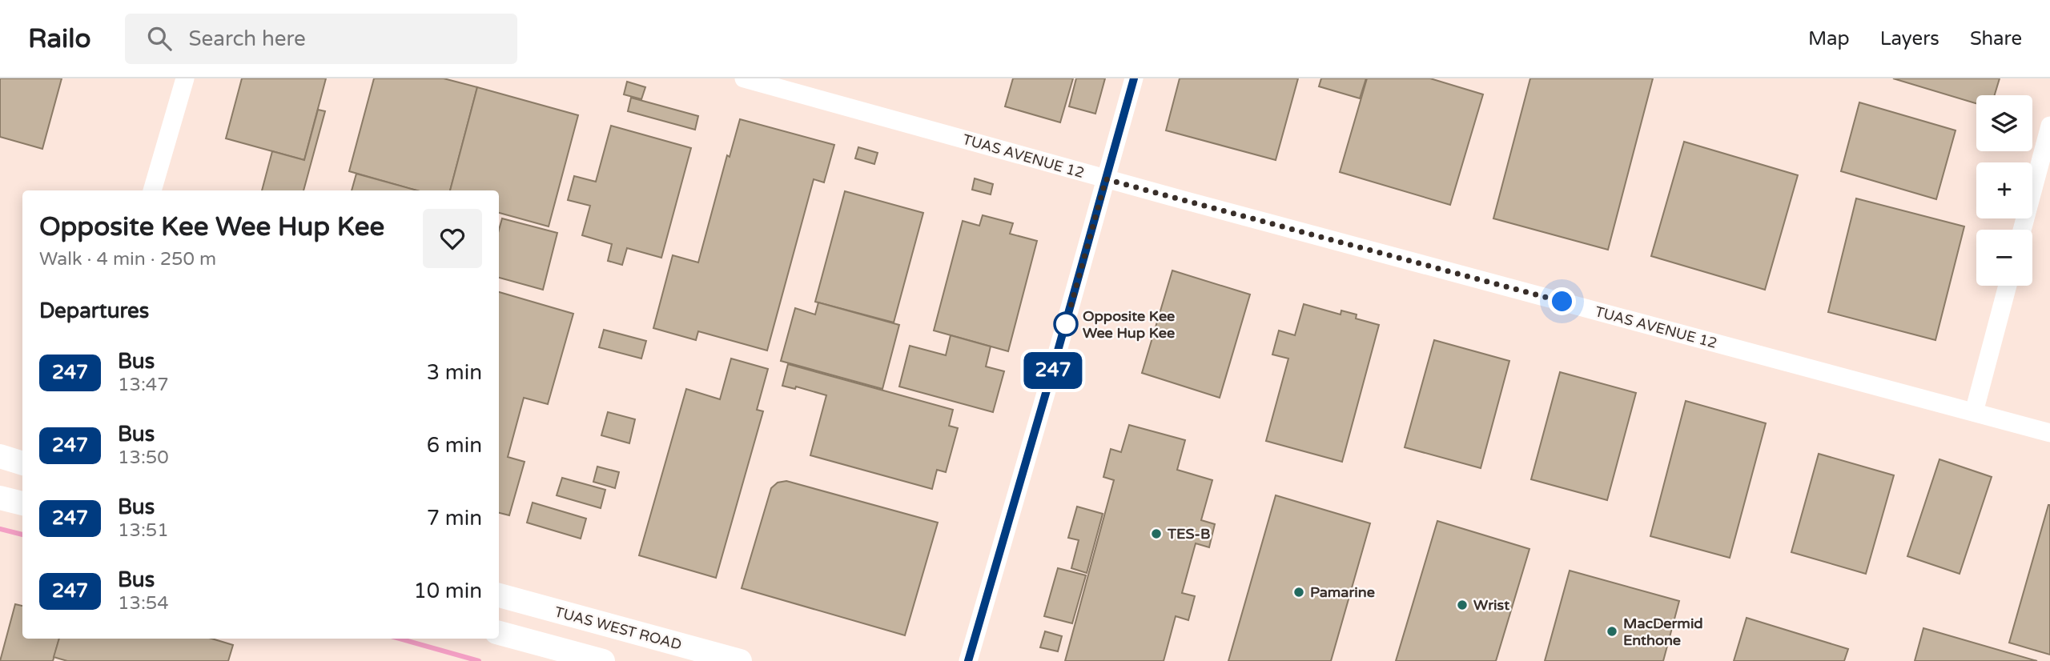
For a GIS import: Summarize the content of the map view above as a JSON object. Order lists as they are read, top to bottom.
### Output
{
  "streets": {
    "main road": ["TUAS WEST ROAD"],
    "street": ["TUAS AVENUE 12"]
  },
  "places": [
    "Opposite Kee Wee Hup Kee",
    "TES-B",
    "Pamarine",
    "Wrist",
    "MacDermid Enthone"
  ],
  "lines": ["bus line 247"],
  "page": {
    "header": "Railo",
    "search": "Search here",
    "nav": ["Map", "Layers", "Share"],
    "on_map": "247",
    "map_buttons": ["+", "−"],
    "heading": [
      ["Opposite Kee Wee Hup Kee", "Walk · 4 min · 250 m"],
      "Departures"
    ],
    "list": [
      {
        "mark": "247",
        "name": "Bus",
        "note": "13:47",
        "value": "3 min"
      },
      {
        "mark": "247",
        "name": "Bus",
        "note": "13:50",
        "value": "6 min"
      },
      {
        "mark": "247",
        "name": "Bus",
        "note": "13:51",
        "value": "7 min"
      },
      {
        "mark": "247",
        "name": "Bus",
        "note": "13:54",
        "value": "10 min"
      }
    ]
  }
}
